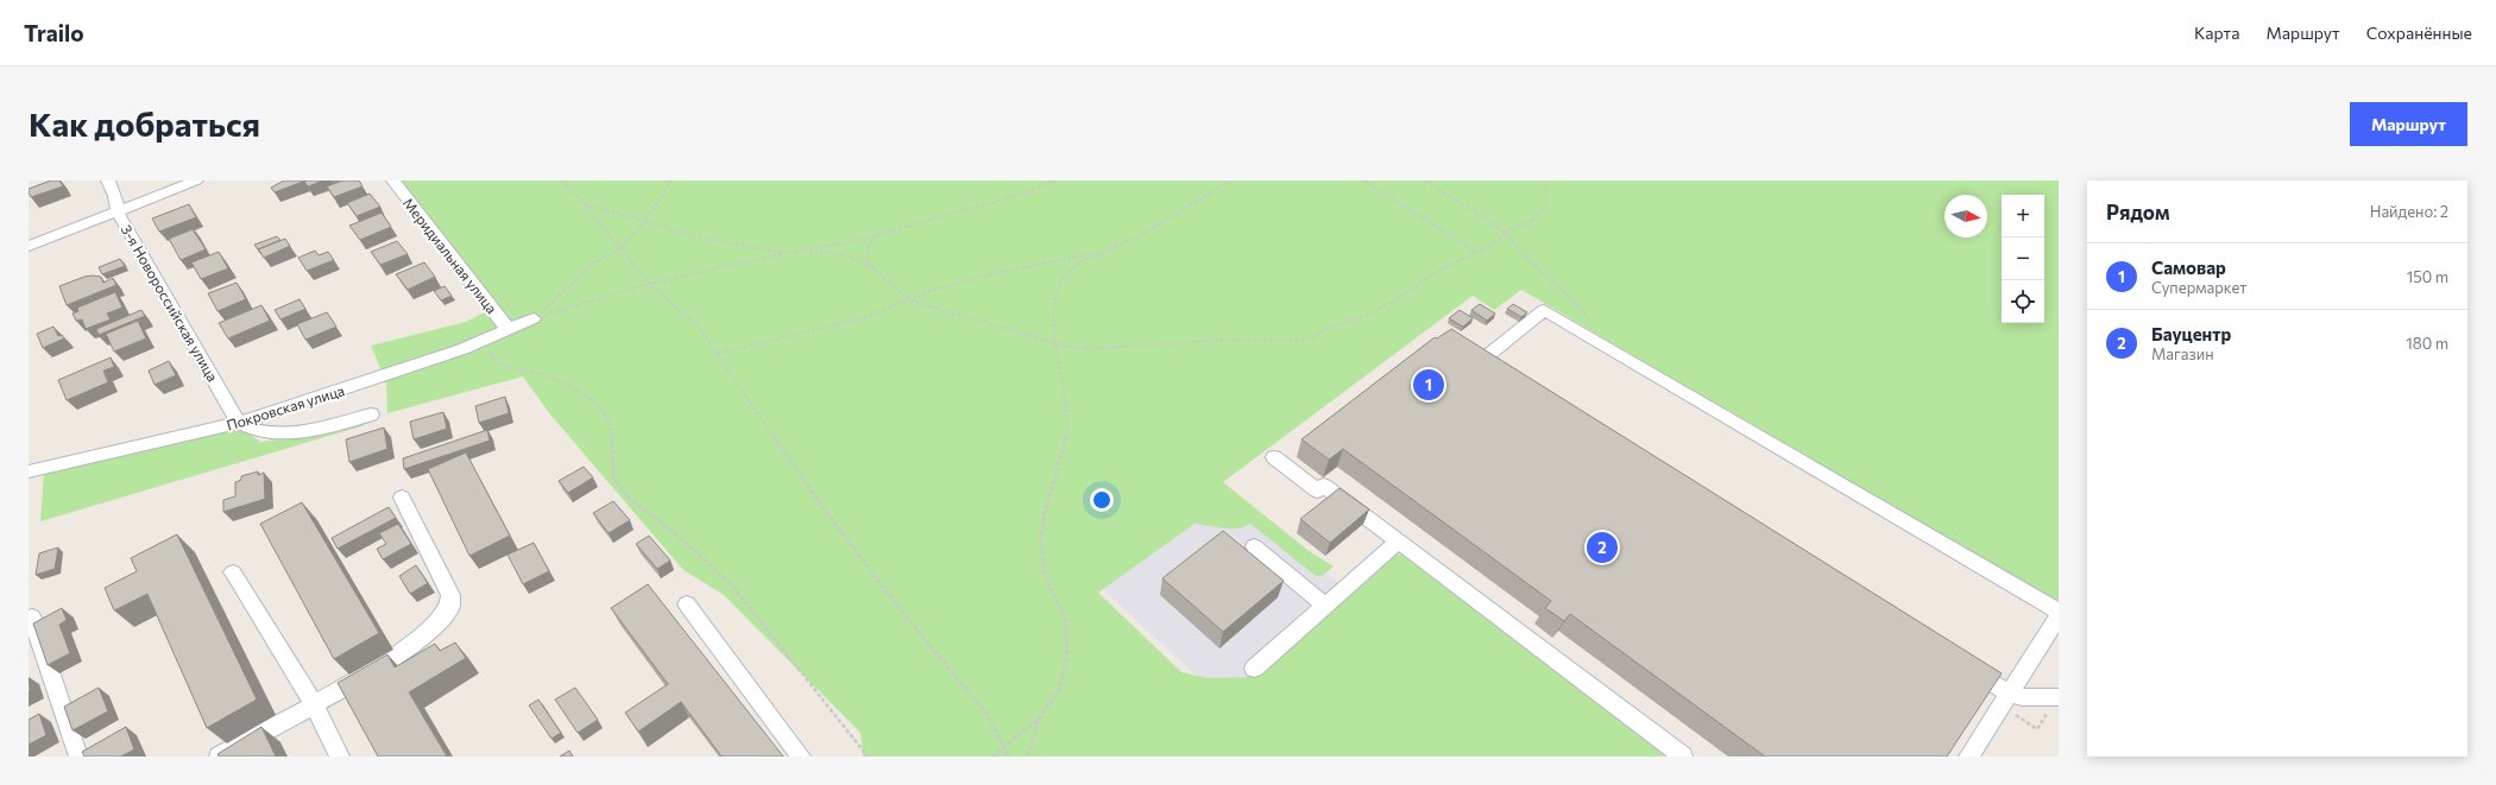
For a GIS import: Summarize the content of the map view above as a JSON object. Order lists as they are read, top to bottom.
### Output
{
  "streets": {
    "street": ["Меридиальная улица", "3-я Новороссийская улица", "Покровская улица"]
  },
  "crossings": [
    ["Меридиальная улица", "Покровская улица"],
    ["3-я Новороссийская улица", "Покровская улица"]
  ],
  "north": "right",
  "page": {
    "header": "Trailo",
    "nav": ["Карта", "Маршрут", "Сохранённые"],
    "buttons": "Маршрут",
    "title": "Как добраться",
    "heading": ["Рядом", "Найдено: 2"],
    "map_buttons": ["+", "−"],
    "list": [
      {
        "mark": "1",
        "name": "Самовар",
        "note": "Супермаркет",
        "value": "150 m"
      },
      {
        "mark": "2",
        "name": "Бауцентр",
        "note": "Магазин",
        "value": "180 m"
      }
    ],
    "pins": ["1", "2"]
  }
}
